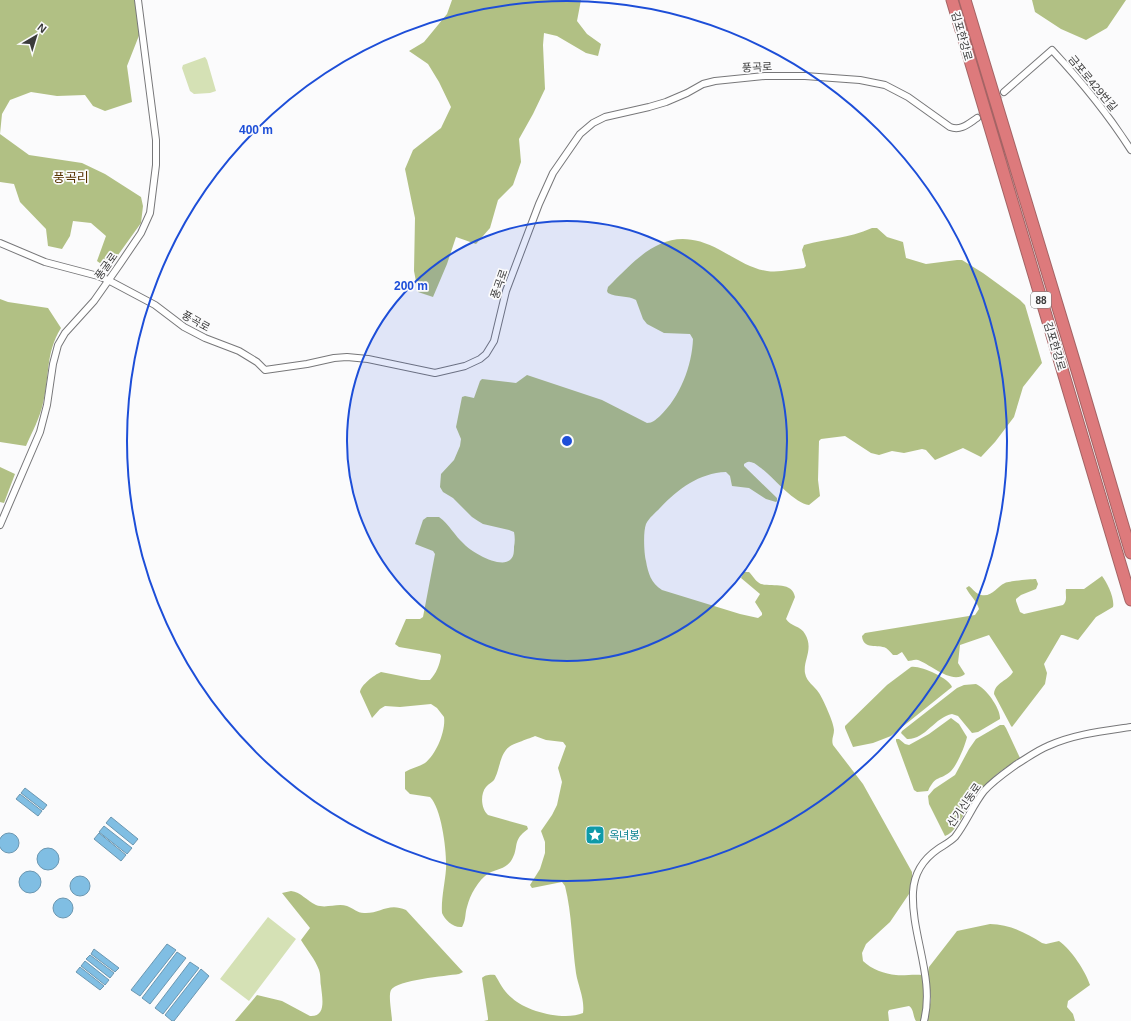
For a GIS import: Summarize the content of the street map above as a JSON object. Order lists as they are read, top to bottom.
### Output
{
  "streets": {
    "highway": ["김포한강로", "88"],
    "street": [
      "풍곡로",
      "금포로429번길",
      "풍굴로",
      "신기신동로"
    ]
  },
  "crossings": [
    ["풍곡로", "풍굴로"]
  ],
  "districts": ["풍곡리"],
  "places": {
    "place": ["옥녀봉"]
  },
  "north": "top right",
  "rings": ["400 m", "200 m"]
}
